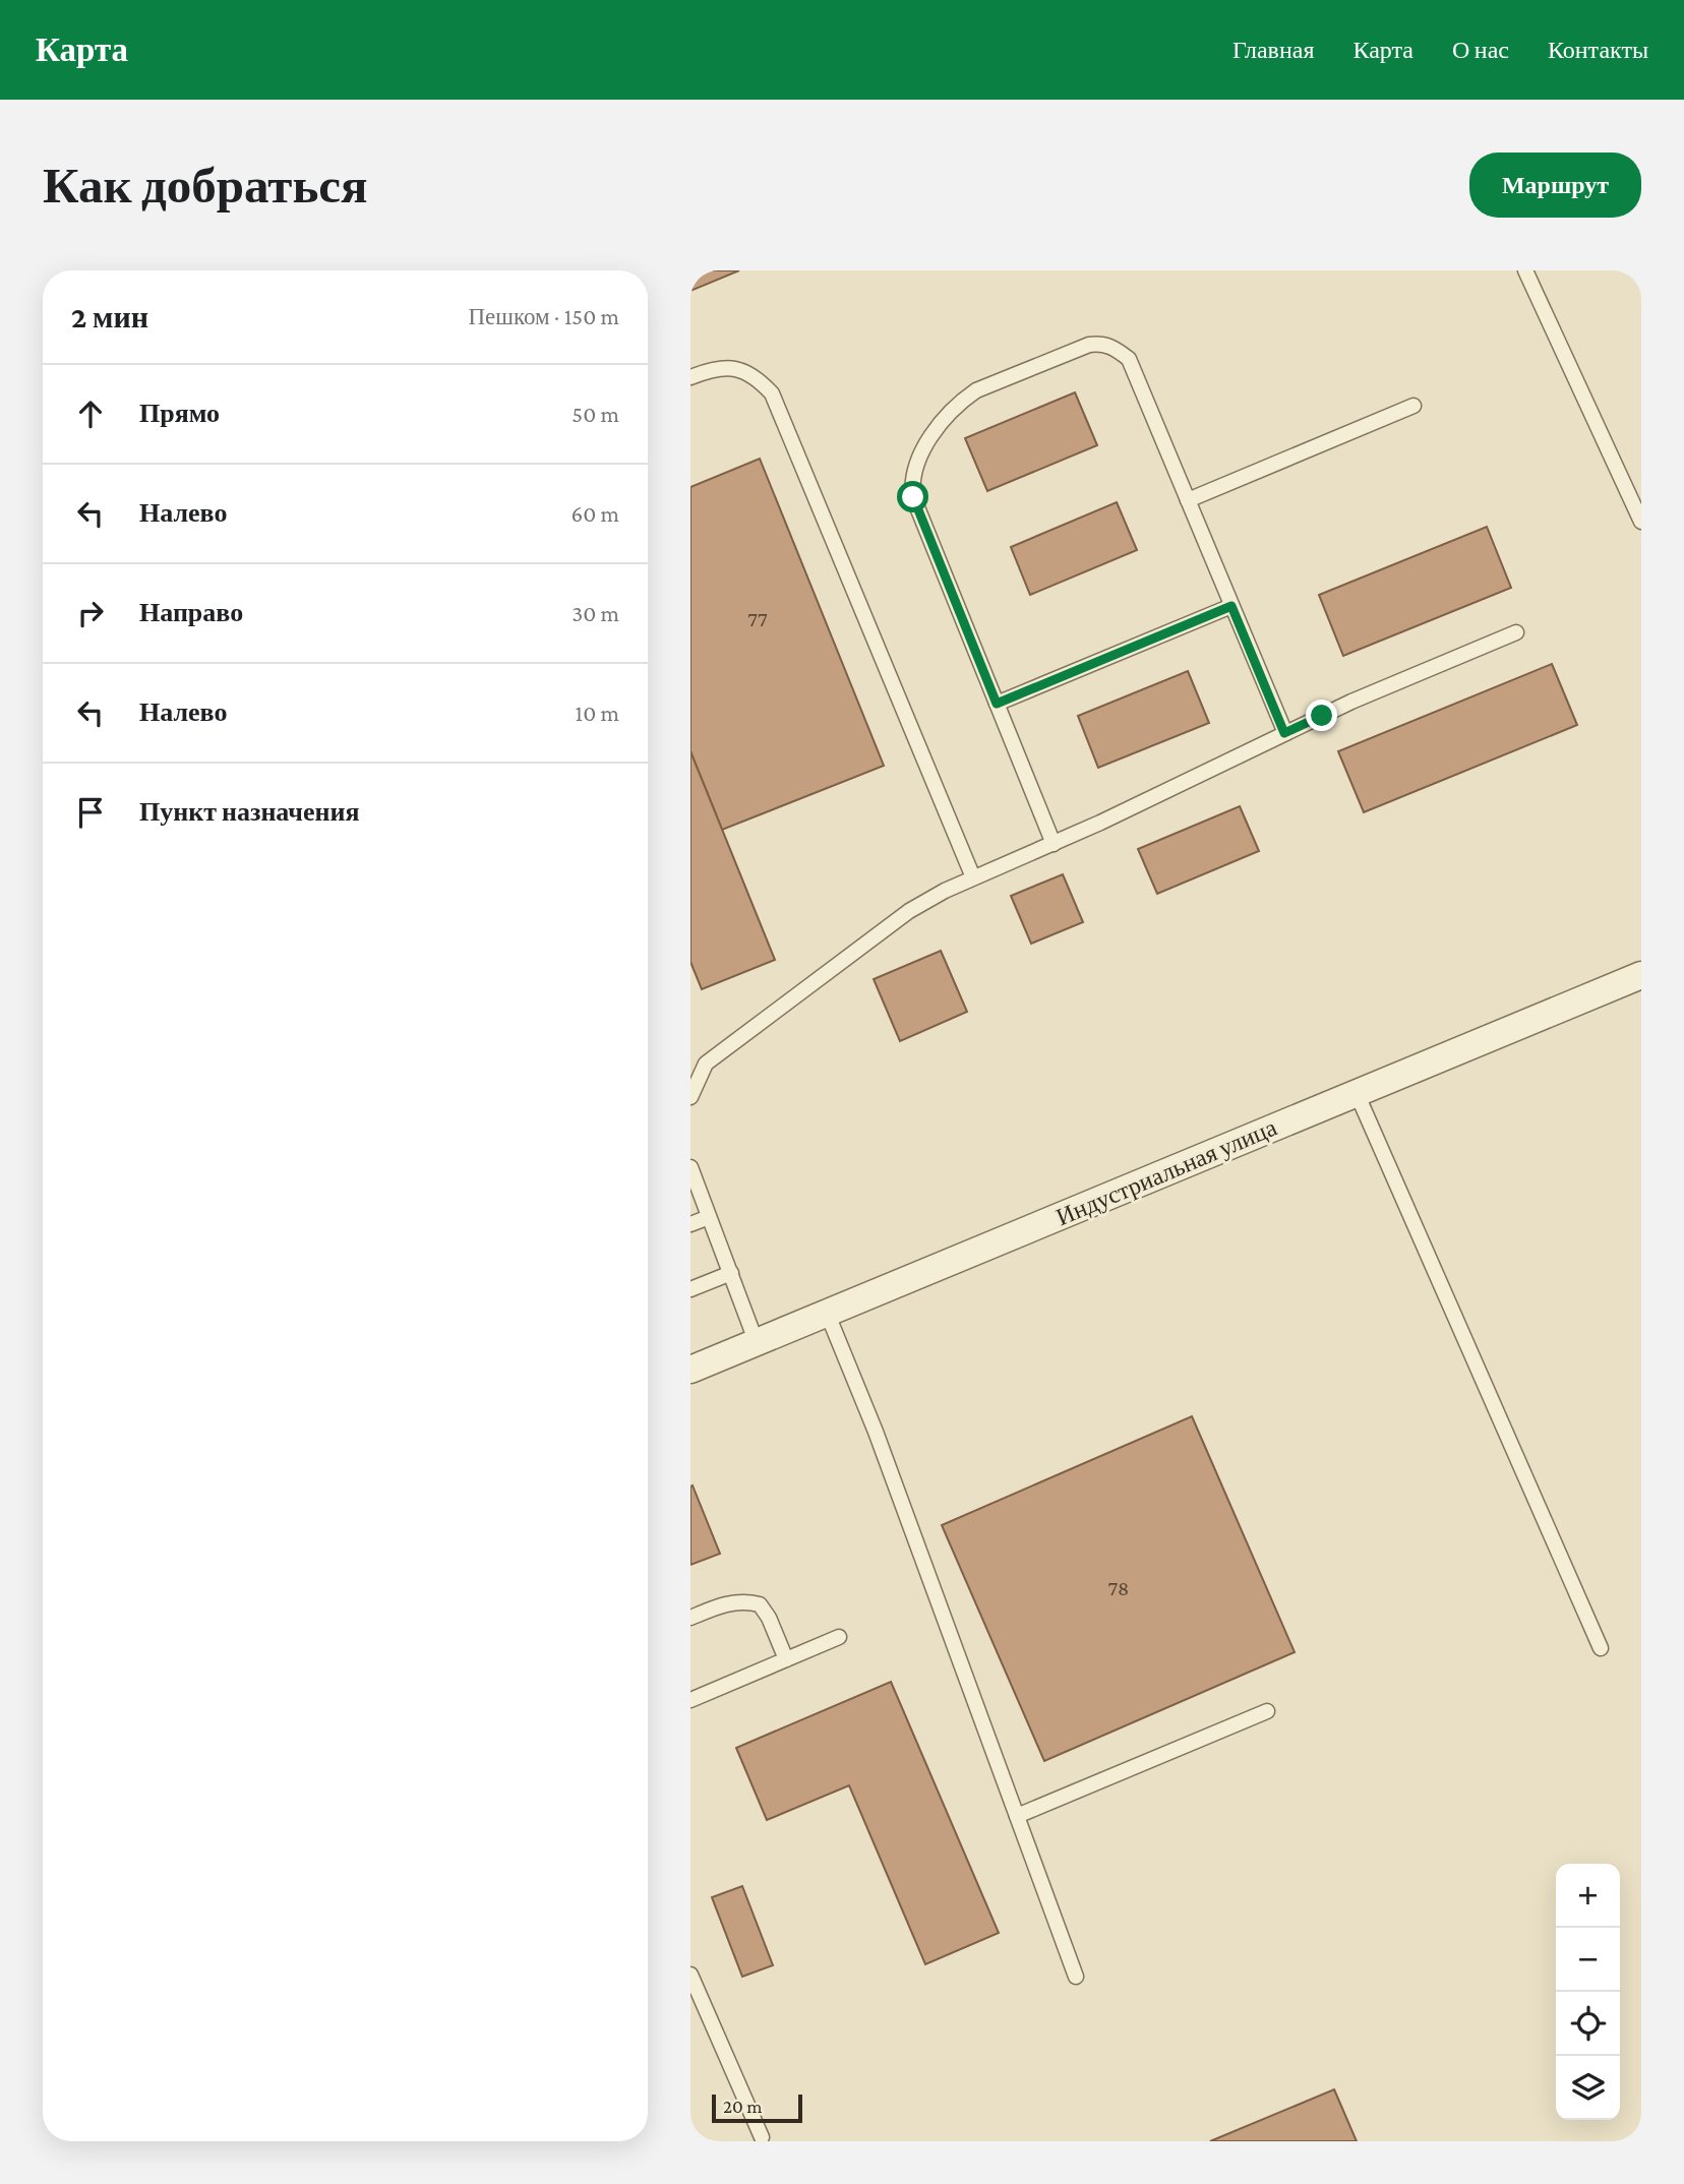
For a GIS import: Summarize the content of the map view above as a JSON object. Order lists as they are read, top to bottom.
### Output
{
  "streets": {
    "street": ["Индустриальная улица"]
  },
  "house_numbers": ["77", "78"],
  "scale_bar": "20 m",
  "page": {
    "header": "Карта",
    "nav": [
      "Главная",
      "Карта",
      "О нас",
      "Контакты"
    ],
    "buttons": "Маршрут",
    "title": "Как добраться",
    "heading": ["2 мин", "Пешком · 150 m"],
    "list": [
      ["Прямо", "50 m"],
      ["Налево", "60 m"],
      ["Направо", "30 m"],
      ["Налево", "10 m"],
      "Пункт назначения"
    ],
    "map_buttons": ["+", "−"],
    "scale": "20 m"
  }
}
